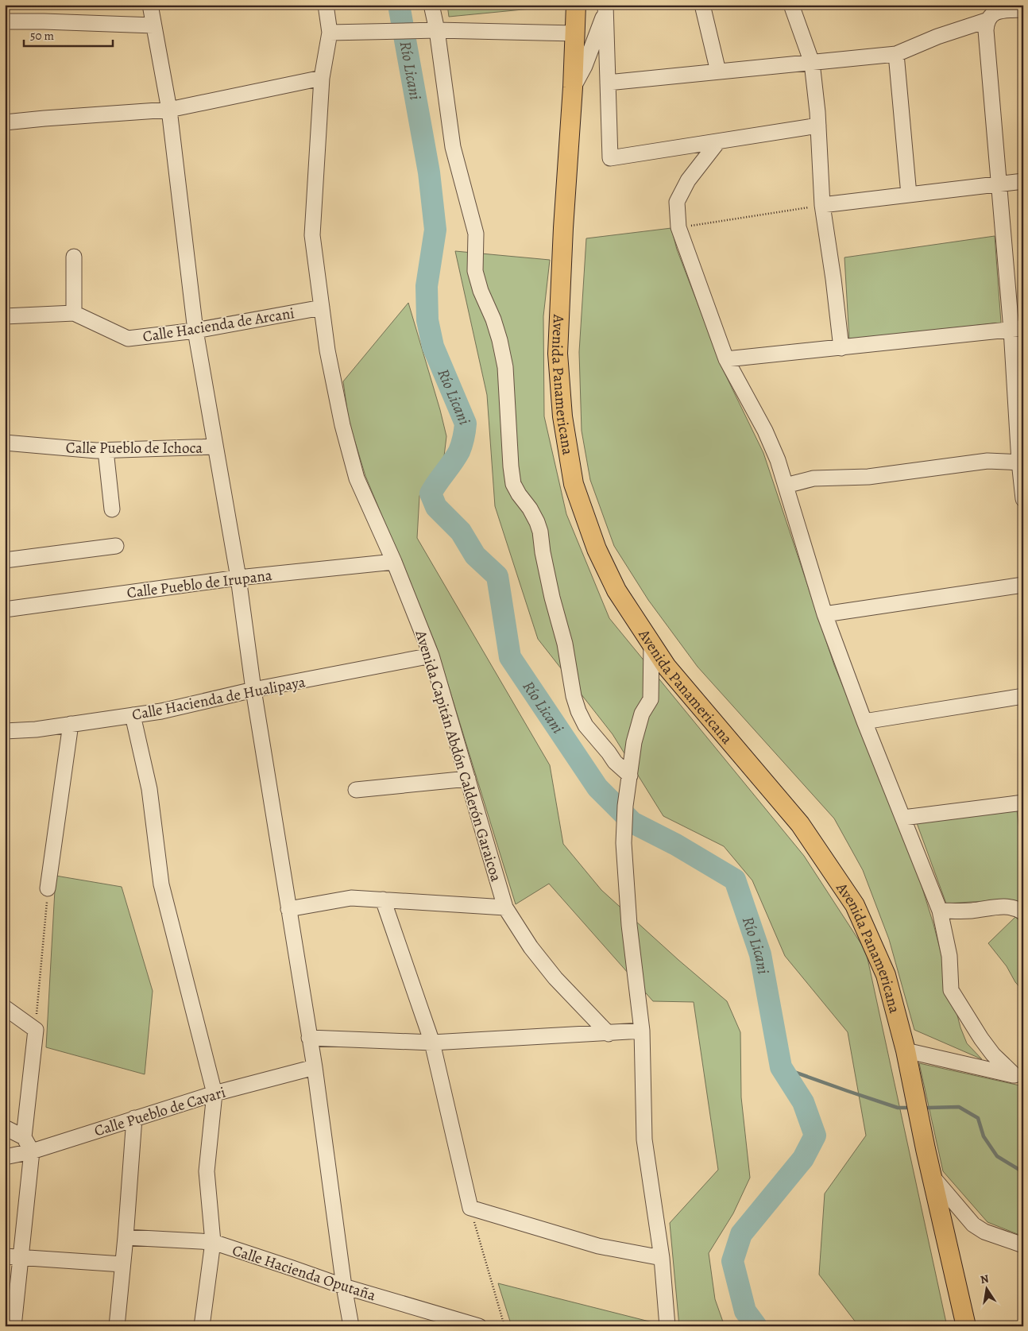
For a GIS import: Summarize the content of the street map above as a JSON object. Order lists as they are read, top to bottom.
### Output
{
  "streets": {
    "main road": ["Avenida Panamericana"],
    "street": [
      "Calle Hacienda de Arcani",
      "Calle Pueblo de Ichoca",
      "Calle Pueblo de Irupana",
      "Calle Hacienda de Hualipaya",
      "Avenida Capitán Abdón Calderón Garaicoa",
      "Calle Pueblo de Cavari",
      "Calle Hacienda Oputaña"
    ]
  },
  "crossings": [
    ["Calle Hacienda de Arcani", "Avenida Capitán Abdón Calderón Garaicoa"],
    ["Calle Pueblo de Irupana", "Avenida Capitán Abdón Calderón Garaicoa"],
    ["Calle Hacienda de Hualipaya", "Avenida Capitán Abdón Calderón Garaicoa"]
  ],
  "water": ["Río Licani"],
  "scale_bar": "50 m",
  "north": "top"
}
